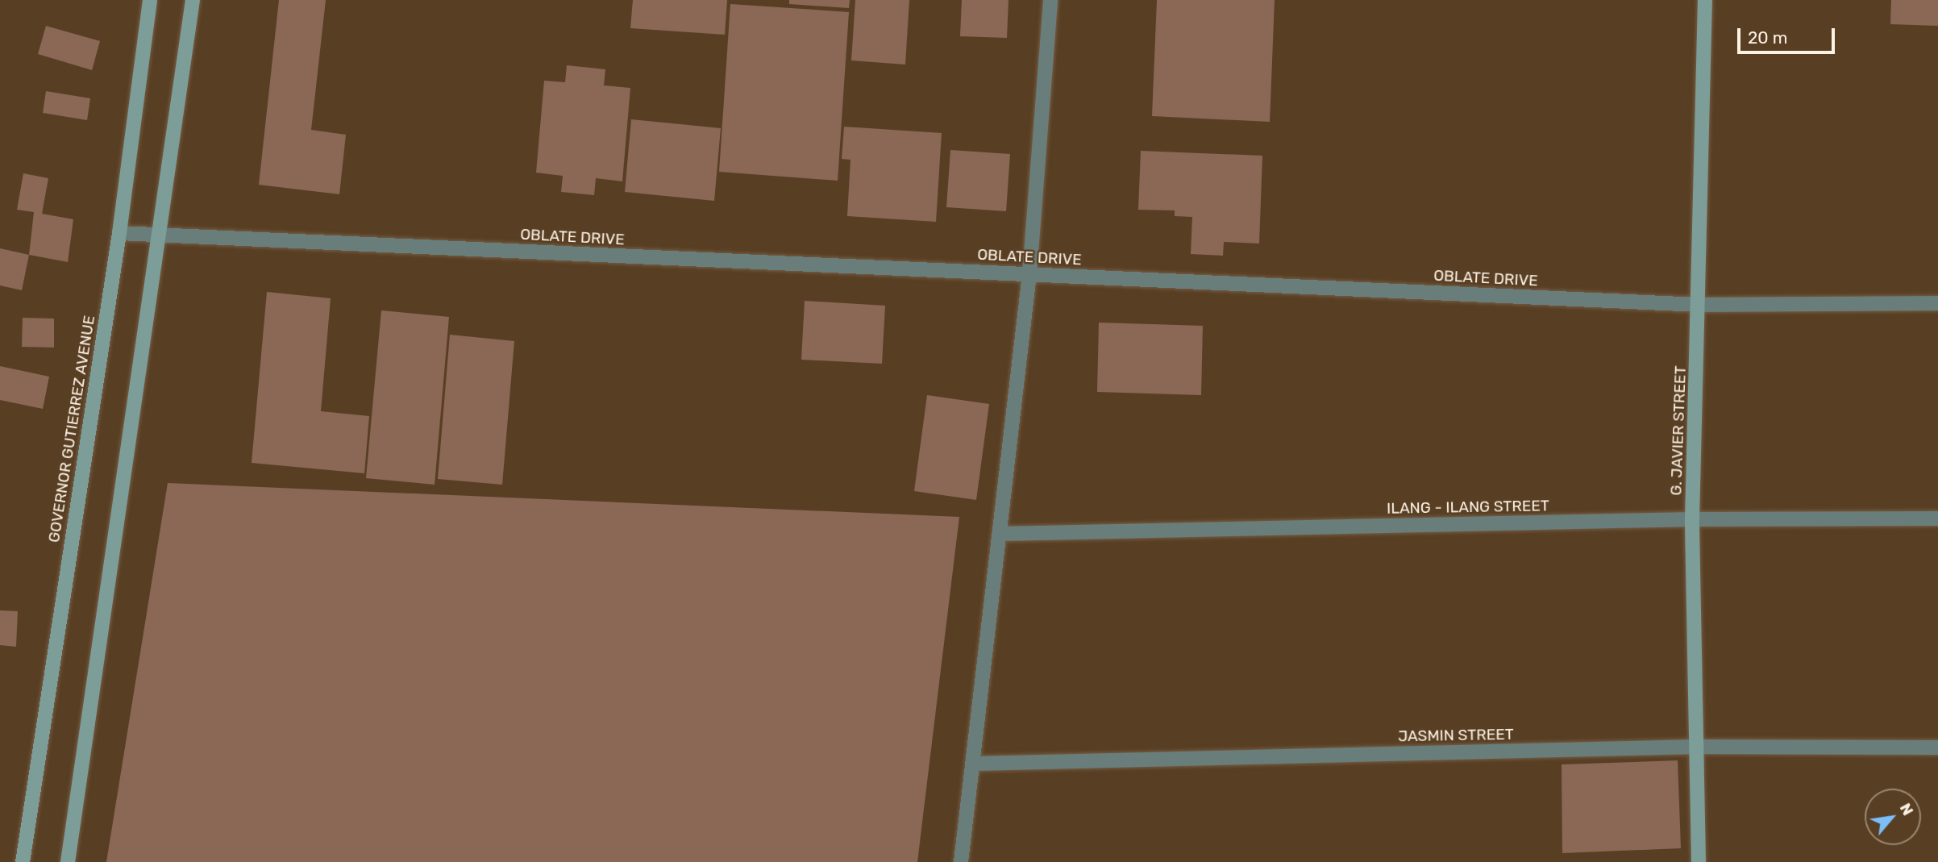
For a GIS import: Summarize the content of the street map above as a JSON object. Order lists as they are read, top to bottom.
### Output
{
  "streets": {
    "street": [
      "OBLATE DRIVE",
      "GOVERNOR GUTIERREZ AVENUE",
      "G. JAVIER STREET",
      "ILANG - ILANG STREET",
      "JASMIN STREET"
    ]
  },
  "crossings": [
    ["OBLATE DRIVE", "GOVERNOR GUTIERREZ AVENUE"],
    ["OBLATE DRIVE", "G. JAVIER STREET"],
    ["G. JAVIER STREET", "ILANG - ILANG STREET"],
    ["G. JAVIER STREET", "JASMIN STREET"]
  ],
  "scale_bar": "20 m",
  "north": "top right"
}
